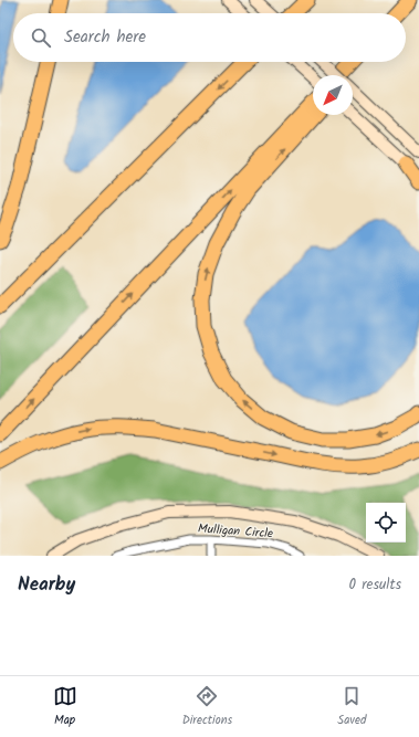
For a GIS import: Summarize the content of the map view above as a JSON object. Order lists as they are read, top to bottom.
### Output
{
  "streets": {
    "street": ["Mulligan Circle"]
  },
  "north": "bottom left",
  "page": {
    "search": "Search here",
    "heading": ["Nearby", "0 results"],
    "nav": ["Map", "Directions", "Saved"]
  }
}
